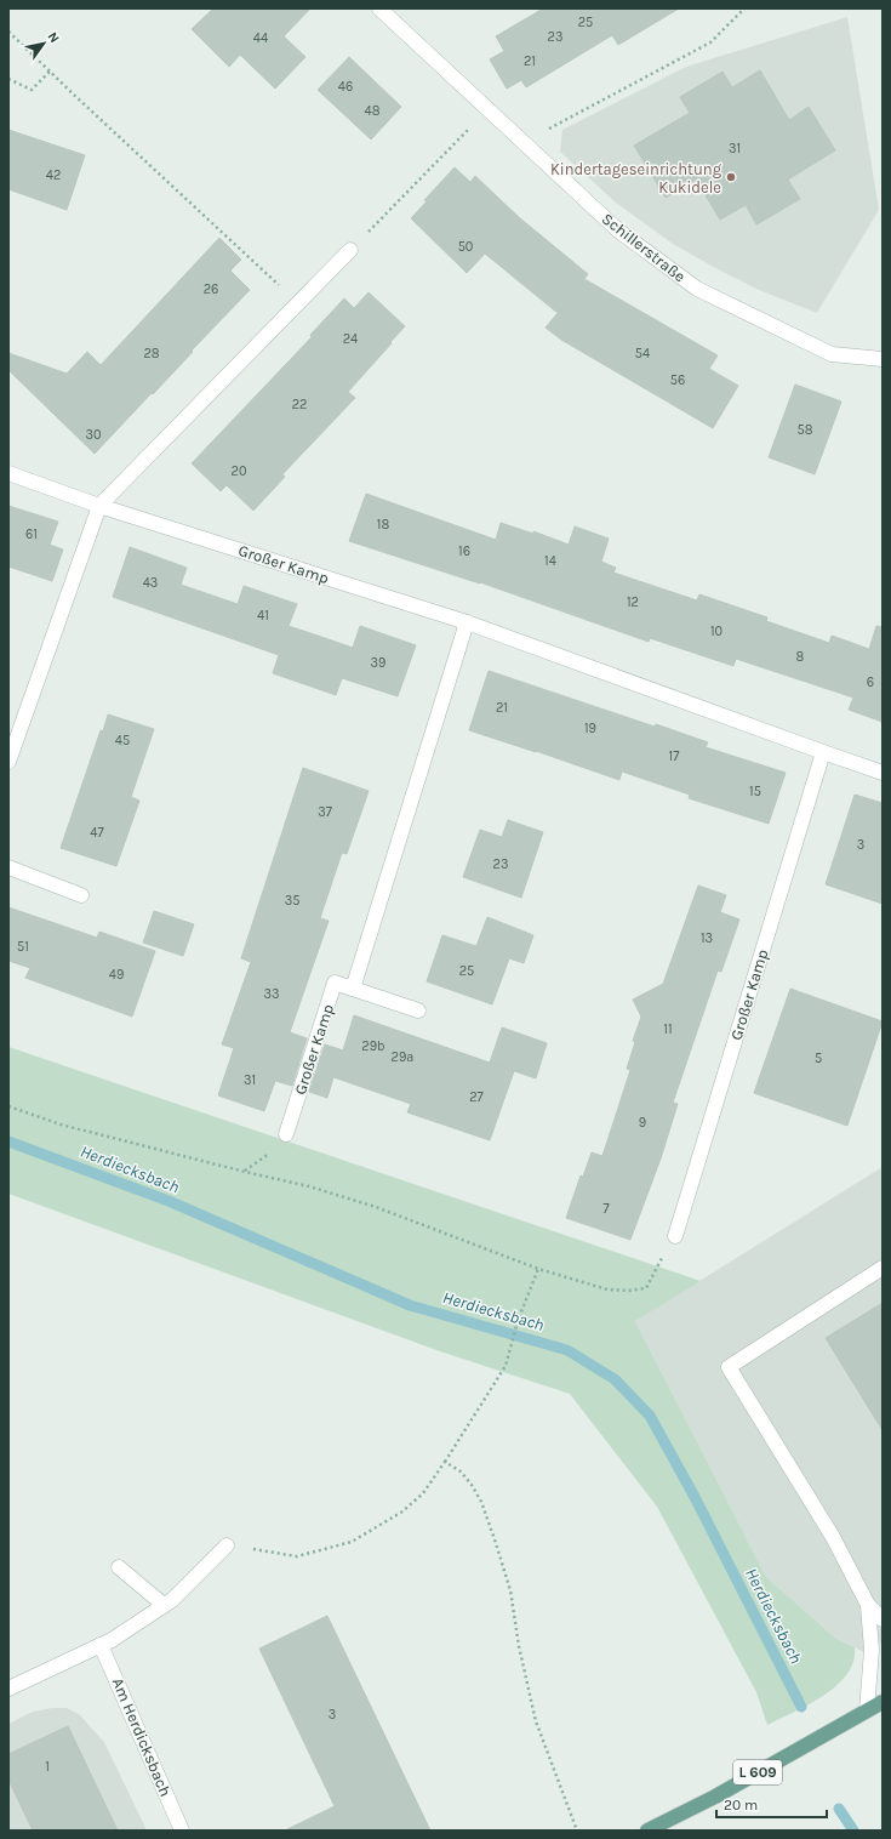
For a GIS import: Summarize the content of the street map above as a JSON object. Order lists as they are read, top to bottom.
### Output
{
  "streets": {
    "main road": ["L 609"],
    "street": ["Schillerstraße", "Großer Kamp", "Am Herdicksbach"]
  },
  "water": ["Herdiecksbach"],
  "places": ["Kindertageseinrichtung Kukidele"],
  "house_numbers": [
    "25",
    "23",
    "44",
    "21",
    "46",
    "48",
    "31",
    "42",
    "50",
    "26",
    "24",
    "28",
    "54",
    "56",
    "22",
    "58",
    "30",
    "20",
    "18",
    "61",
    "16",
    "14",
    "43",
    "12",
    "41",
    "10",
    "8",
    "39",
    "6",
    "21",
    "19",
    "45",
    "17",
    "15",
    "37",
    "47",
    "3",
    "23",
    "35",
    "13",
    "51",
    "25",
    "49",
    "33",
    "11",
    "29b",
    "29a",
    "5",
    "31",
    "27",
    "9",
    "7",
    "3",
    "1"
  ],
  "scale_bar": "20 m",
  "north": "top right"
}
